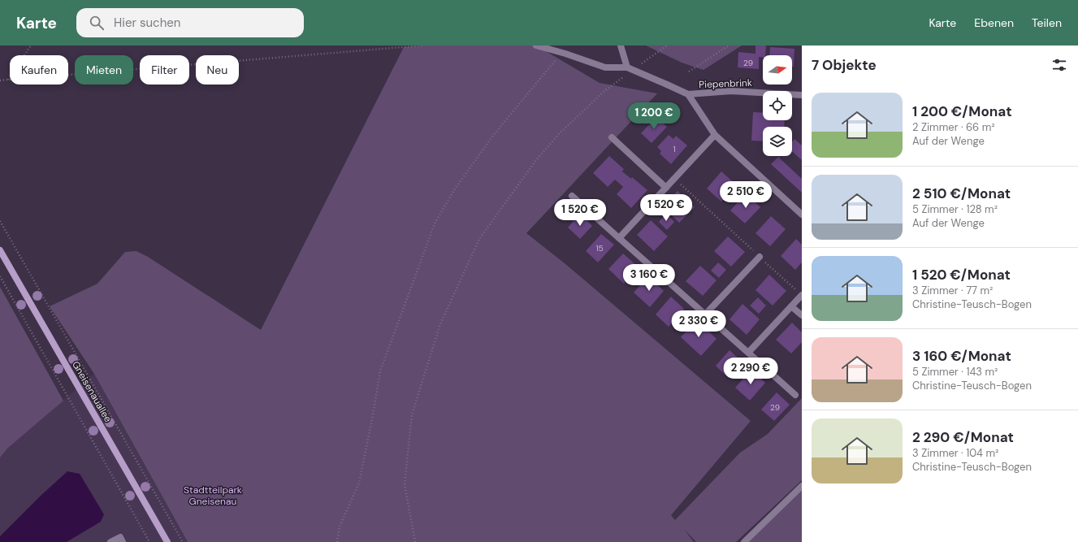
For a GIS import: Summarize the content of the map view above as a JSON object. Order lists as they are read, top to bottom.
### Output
{
  "streets": {
    "main road": ["Gneisenauallee"],
    "street": ["Piepenbrink"]
  },
  "parks": ["Stadtteilpark Gneisenau"],
  "house_numbers": [
    "29",
    "1",
    "15",
    "29"
  ],
  "north": "right",
  "page": {
    "header": "Karte",
    "search": "Hier suchen",
    "nav": ["Karte", "Ebenen", "Teilen"],
    "heading": "7 Objekte",
    "chip": [
      "Kaufen",
      "Mieten",
      "Filter",
      "Neu"
    ],
    "list": [
      {
        "name": "1 200 €/Monat",
        "note": "2 Zimmer · 66 m² · Auf der Wenge"
      },
      {
        "name": "2 510 €/Monat",
        "note": "5 Zimmer · 128 m² · Auf der Wenge"
      },
      {
        "name": "1 520 €/Monat",
        "note": "3 Zimmer · 77 m² · Christine-Teusch-Bogen"
      },
      {
        "name": "3 160 €/Monat",
        "note": "5 Zimmer · 143 m² · Christine-Teusch-Bogen"
      },
      {
        "name": "2 290 €/Monat",
        "note": "3 Zimmer · 104 m² · Christine-Teusch-Bogen"
      }
    ],
    "price": [
      "1 200 €",
      "2 510 €",
      "1 520 €",
      "1 520 €",
      "3 160 €",
      "2 330 €",
      "2 290 €"
    ]
  }
}
